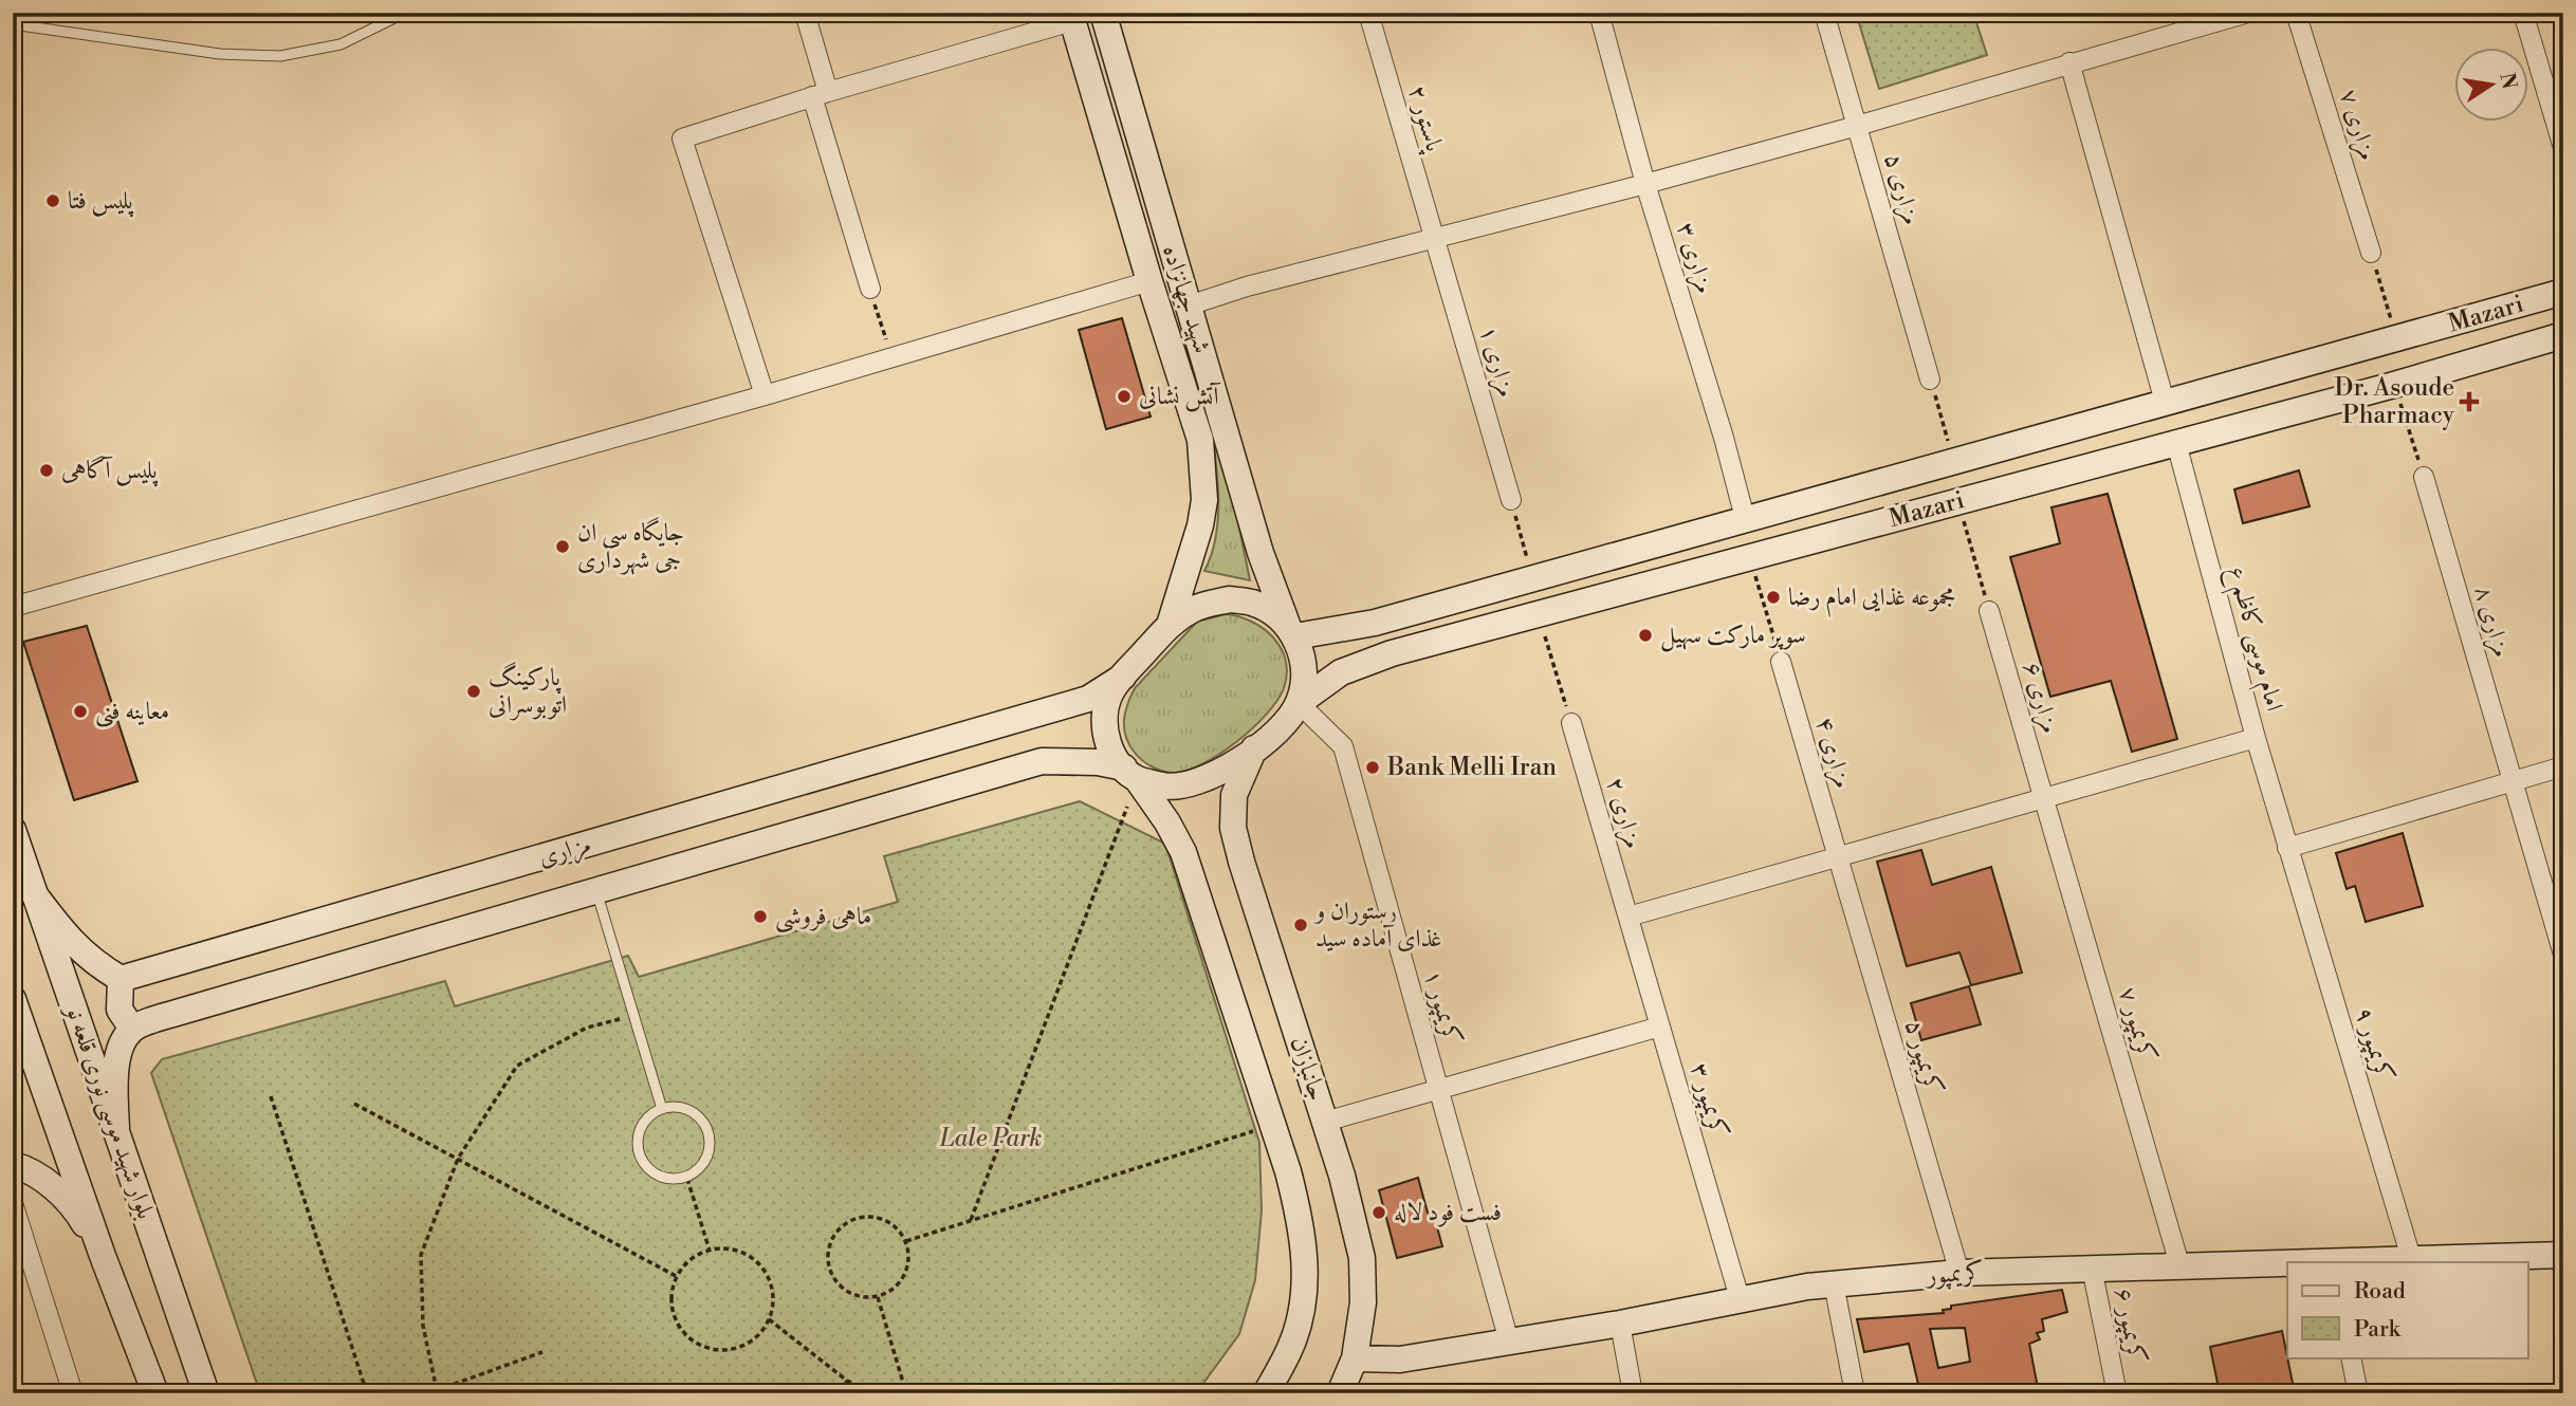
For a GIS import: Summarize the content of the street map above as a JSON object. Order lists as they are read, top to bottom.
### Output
{
  "streets": {
    "main road": [
      "شهید جهانزاده",
      "Mazari",
      "مزاری",
      "جانبازان",
      "بلوار شهید موسی نوری قلعه نو",
      "کریمپور"
    ],
    "street": [
      "پاستور ۲",
      "مزاری ۷",
      "مزاری ۵",
      "مزاری ۳",
      "مزاری ۱",
      "مزاری ۸",
      "امام موسی کاظم ع",
      "مزاری ۶",
      "مزاری ۴",
      "مزاری ۲",
      "کریمپور ۱",
      "کریمپور ۷",
      "کریمپور ۹",
      "کریمپور ۵",
      "کریمپور ۳",
      "کریمپور ۶"
    ]
  },
  "crossings": [
    ["پاستور ۲", "مزاری ۱"],
    ["مزاری ۳", "Mazari"],
    ["شهید جهانزاده", "Mazari"],
    ["شهید جهانزاده", "مزاری"],
    ["شهید جهانزاده", "کریمپور ۱"],
    ["شهید جهانزاده", "جانبازان"],
    ["Mazari", "امام موسی کاظم ع"],
    ["Mazari", "مزاری"],
    ["Mazari", "کریمپور ۱"],
    ["Mazari", "جانبازان"],
    ["امام موسی کاظم ع", "کریمپور ۹"],
    ["مزاری ۶", "کریمپور ۷"],
    ["مزاری ۴", "کریمپور ۵"],
    ["مزاری ۲", "کریمپور ۳"],
    ["مزاری", "کریمپور ۱"],
    ["مزاری", "جانبازان"],
    ["کریمپور ۱", "جانبازان"],
    ["کریمپور ۱", "کریمپور"],
    ["کریمپور ۷", "کریمپور"],
    ["کریمپور ۹", "کریمپور"],
    ["کریمپور ۵", "کریمپور"],
    ["جانبازان", "کریمپور"],
    ["کریمپور ۳", "کریمپور"],
    ["کریمپور", "کریمپور ۶"]
  ],
  "parks": ["Lale Park"],
  "places": {
    "other": [
      "پلیس فتا",
      "آتش نشانی",
      "پلیس آگاهی",
      "جایگاه سی ان جی شهرداری",
      "مجموعه غذایی امام رضا",
      "سوپر مارکت سهیل",
      "پارکینگ اتوبوسرانی",
      "معاینه فنی",
      "Bank Melli Iran",
      "ماهی فروشی",
      "رستوران و غذای آماده سید",
      "فست فود لاله"
    ],
    "health": ["Dr. Asoude Pharmacy"]
  },
  "legend": ["Road", "Park"],
  "north": "right"
}
